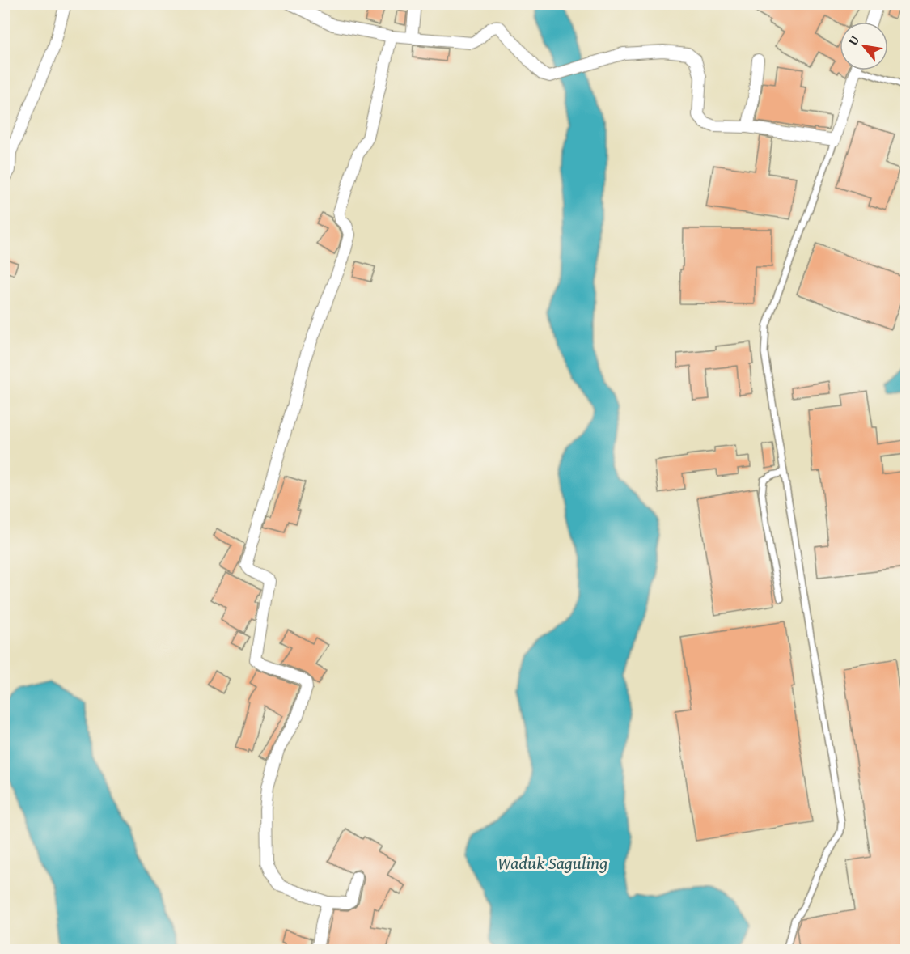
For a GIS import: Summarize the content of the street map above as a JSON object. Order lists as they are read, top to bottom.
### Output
{
  "water": ["Waduk Saguling"],
  "north": "top left"
}
